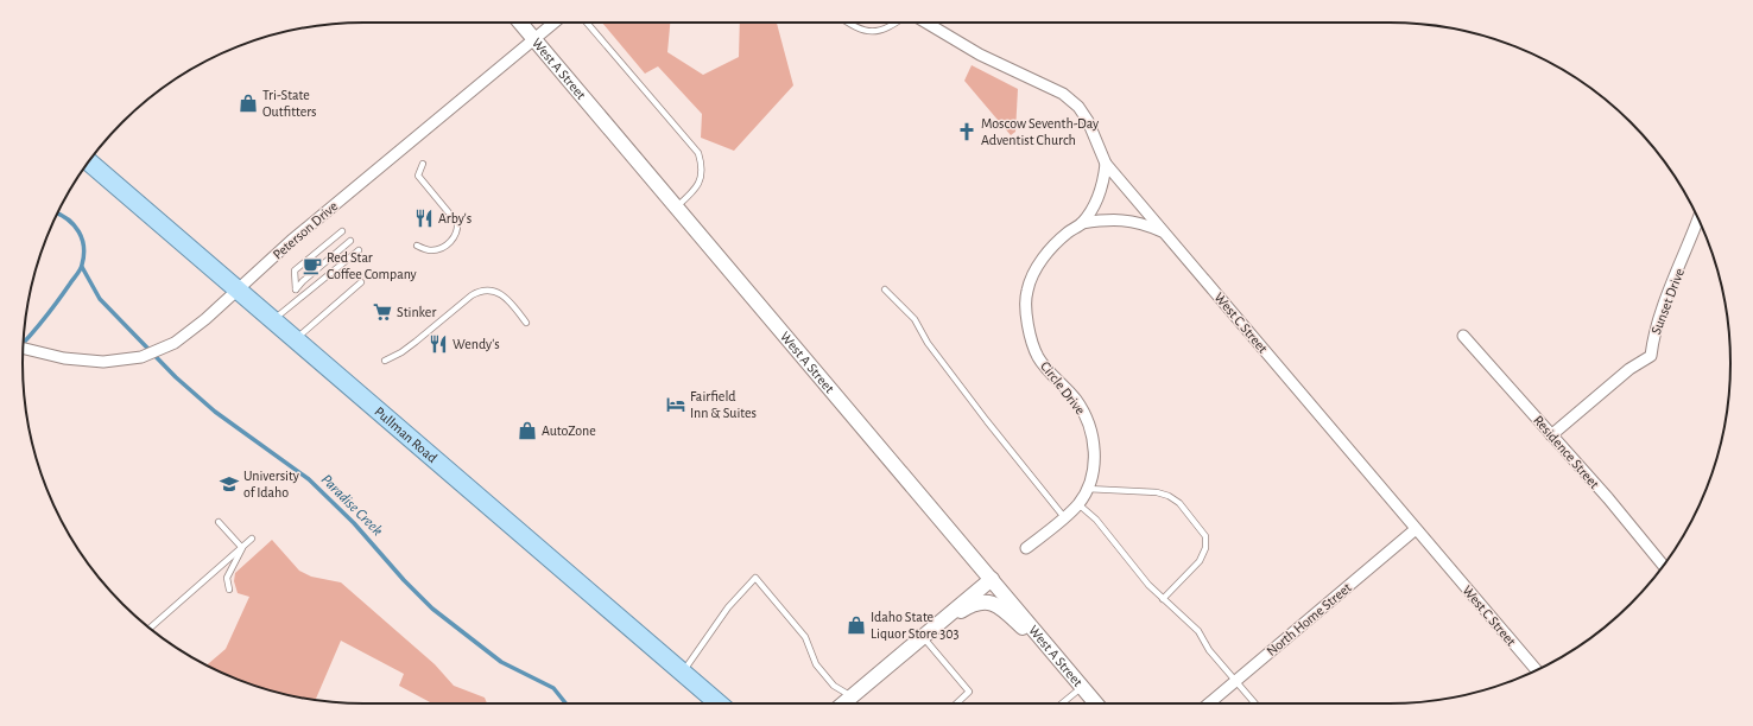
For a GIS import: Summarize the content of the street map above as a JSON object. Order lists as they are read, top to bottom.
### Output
{
  "streets": {
    "main road": ["Pullman Road"],
    "street": [
      "West A Street",
      "Peterson Drive",
      "Sunset Drive",
      "West C Street",
      "Circle Drive",
      "Residence Street",
      "North Home Street"
    ]
  },
  "crossings": [
    ["West A Street", "Peterson Drive"],
    ["Peterson Drive", "Pullman Road"],
    ["Sunset Drive", "Residence Street"],
    ["West C Street", "Circle Drive"],
    ["West C Street", "North Home Street"]
  ],
  "water": ["Paradise Creek"],
  "places": {
    "shop": ["Tri-State Outfitters", "AutoZone", "Idaho State Liquor Store 303"],
    "church": ["Moscow Seventh-Day Adventist Church"],
    "restaurant": ["Arby's", "Wendy's"],
    "cafe": ["Red Star Coffee Company"],
    "supermarket": ["Stinker"],
    "hotel": ["Fairfield Inn & Suites"],
    "school or university": ["University of Idaho"]
  }
}
